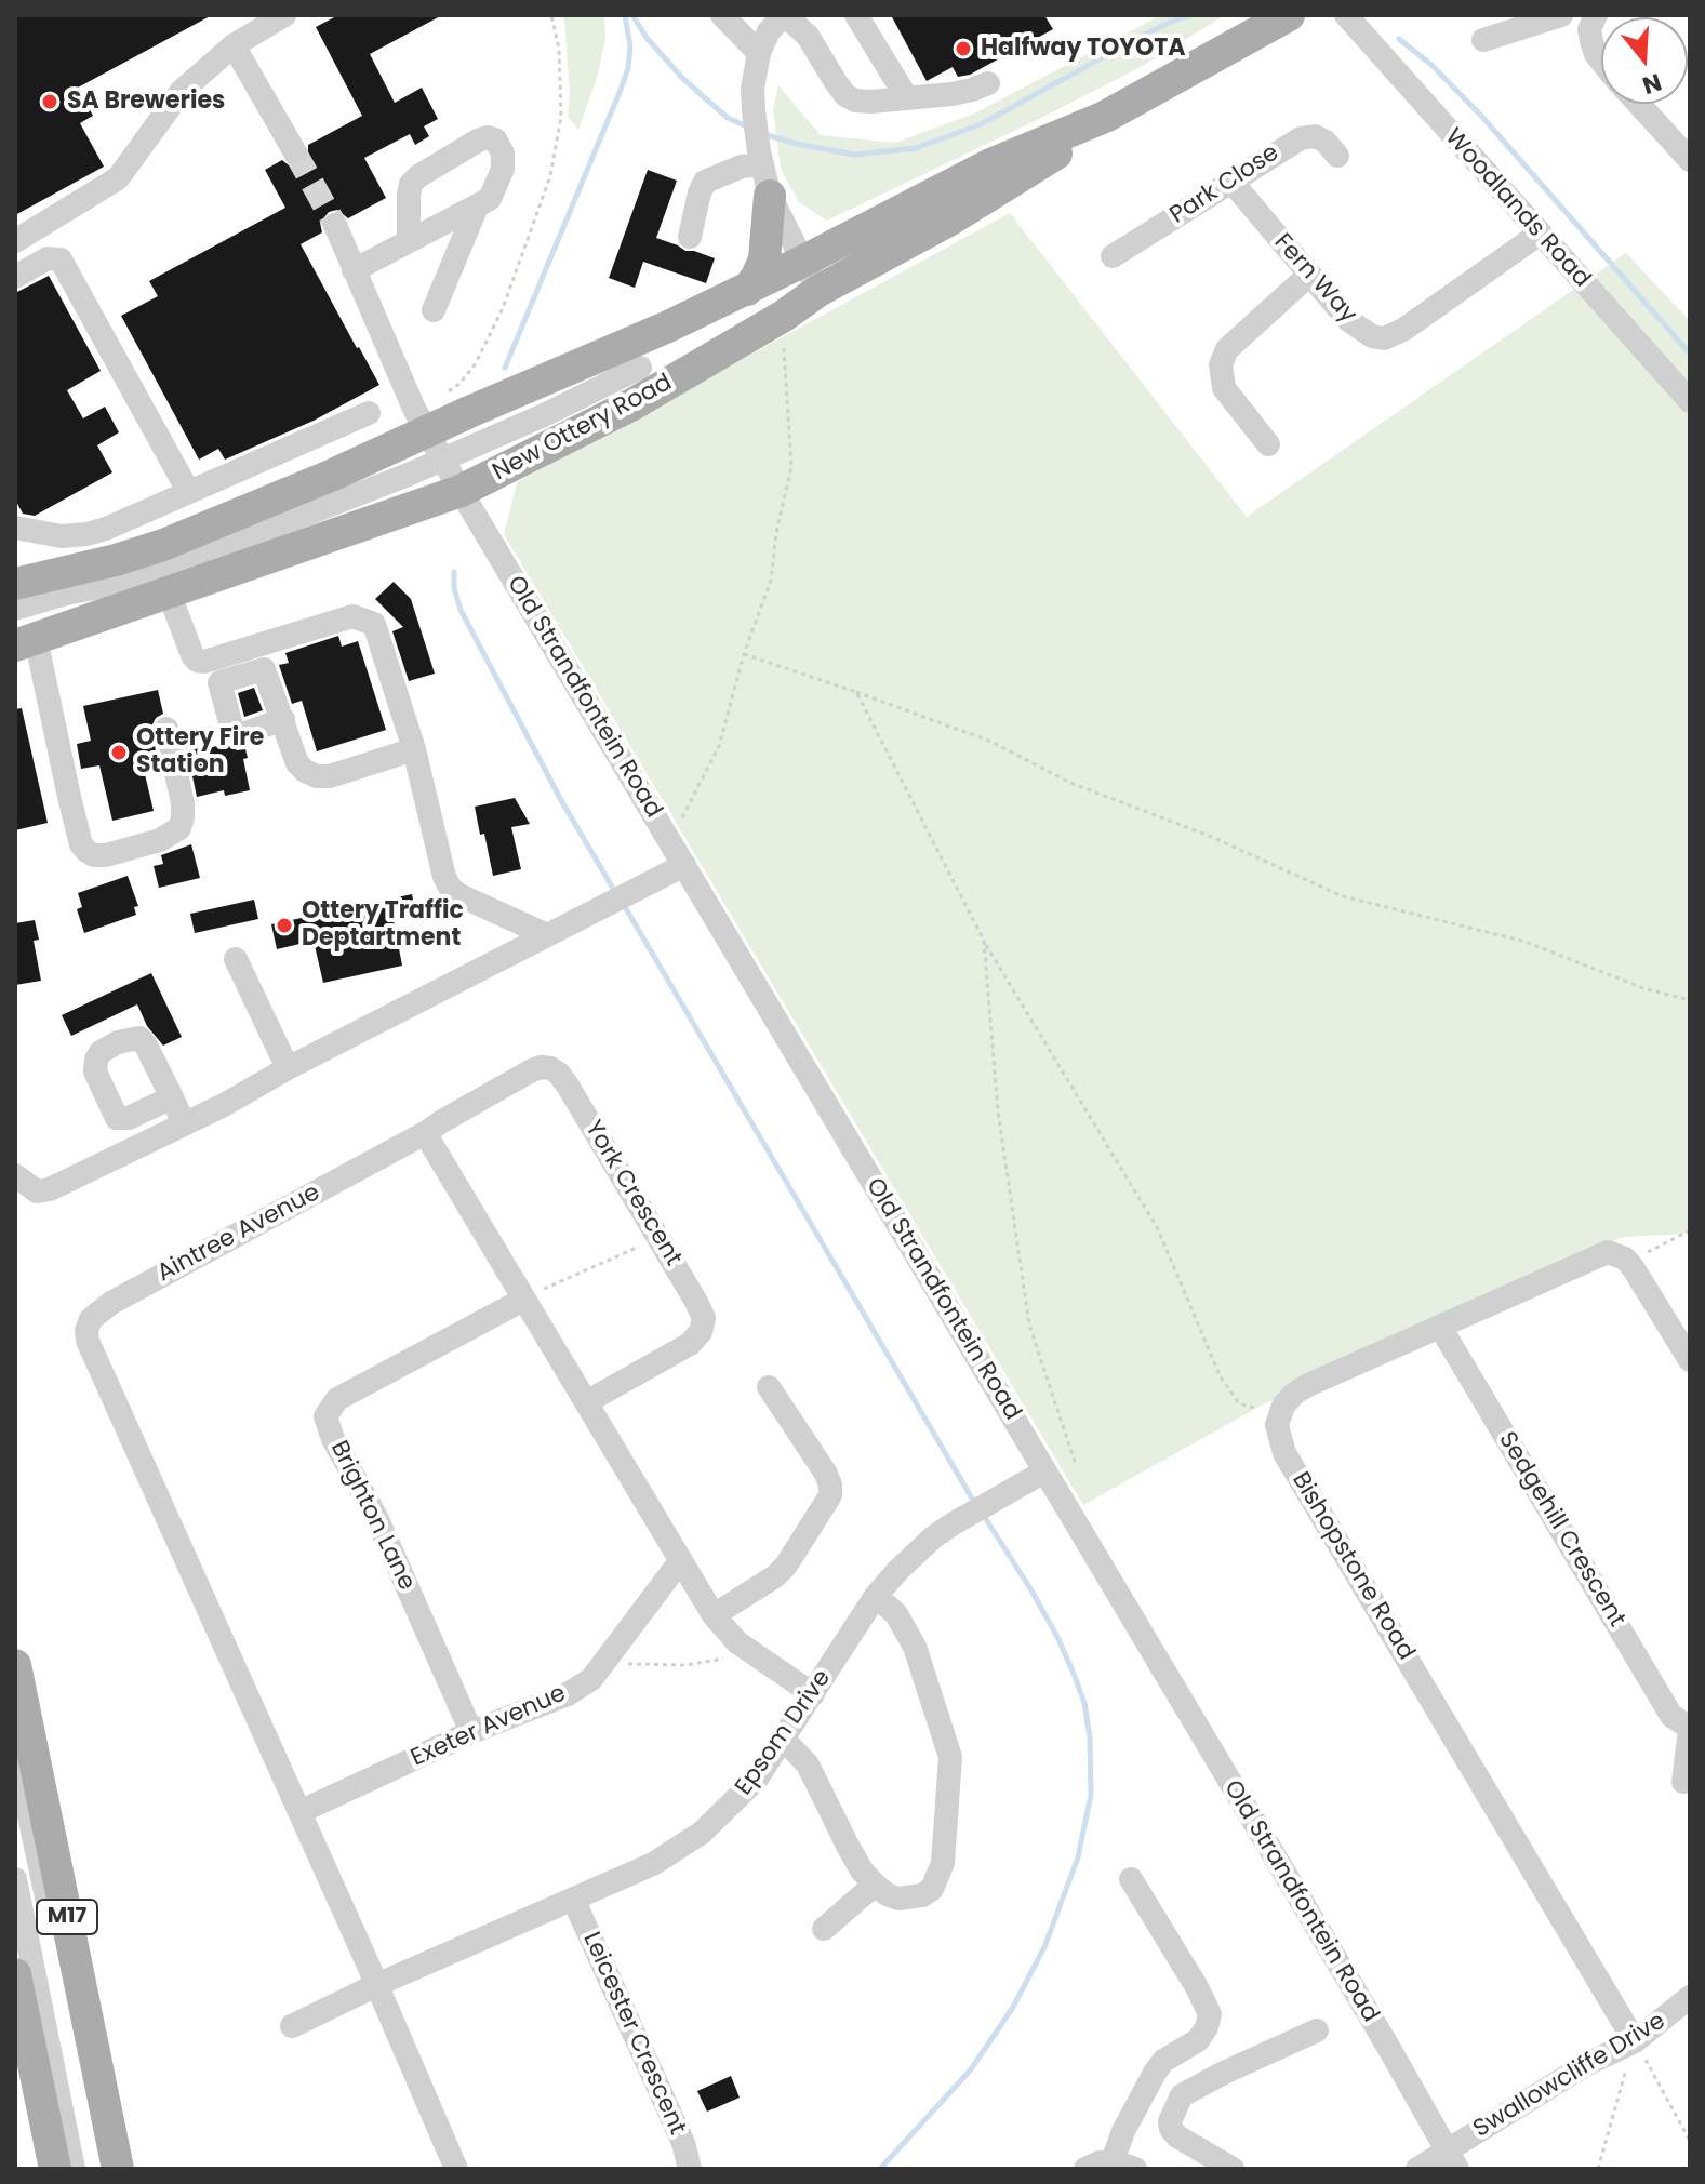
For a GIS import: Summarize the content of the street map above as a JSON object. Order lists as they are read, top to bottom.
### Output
{
  "streets": {
    "main road": ["New Ottery Road", "M17"],
    "street": [
      "Park Close",
      "Woodlands Road",
      "Fern Way",
      "Old Strandfontein Road",
      "York Crescent",
      "Aintree Avenue",
      "Brighton Lane",
      "Sedgehill Crescent",
      "Bishopstone Road",
      "Exeter Avenue",
      "Epsom Drive",
      "Leicester Crescent",
      "Swallowcliffe Drive"
    ]
  },
  "crossings": [
    ["Park Close", "Fern Way"],
    ["Woodlands Road", "Fern Way"],
    ["New Ottery Road", "Old Strandfontein Road"],
    ["Old Strandfontein Road", "Epsom Drive"],
    ["Old Strandfontein Road", "Swallowcliffe Drive"],
    ["York Crescent", "Aintree Avenue"],
    ["Aintree Avenue", "Exeter Avenue"],
    ["Aintree Avenue", "Epsom Drive"],
    ["Brighton Lane", "Exeter Avenue"],
    ["Bishopstone Road", "Swallowcliffe Drive"],
    ["Epsom Drive", "Leicester Crescent"]
  ],
  "places": [
    "Halfway TOYOTA",
    "SA Breweries",
    "Ottery Fire Station",
    "Ottery Traffic Deptartment"
  ],
  "north": "bottom"
}
